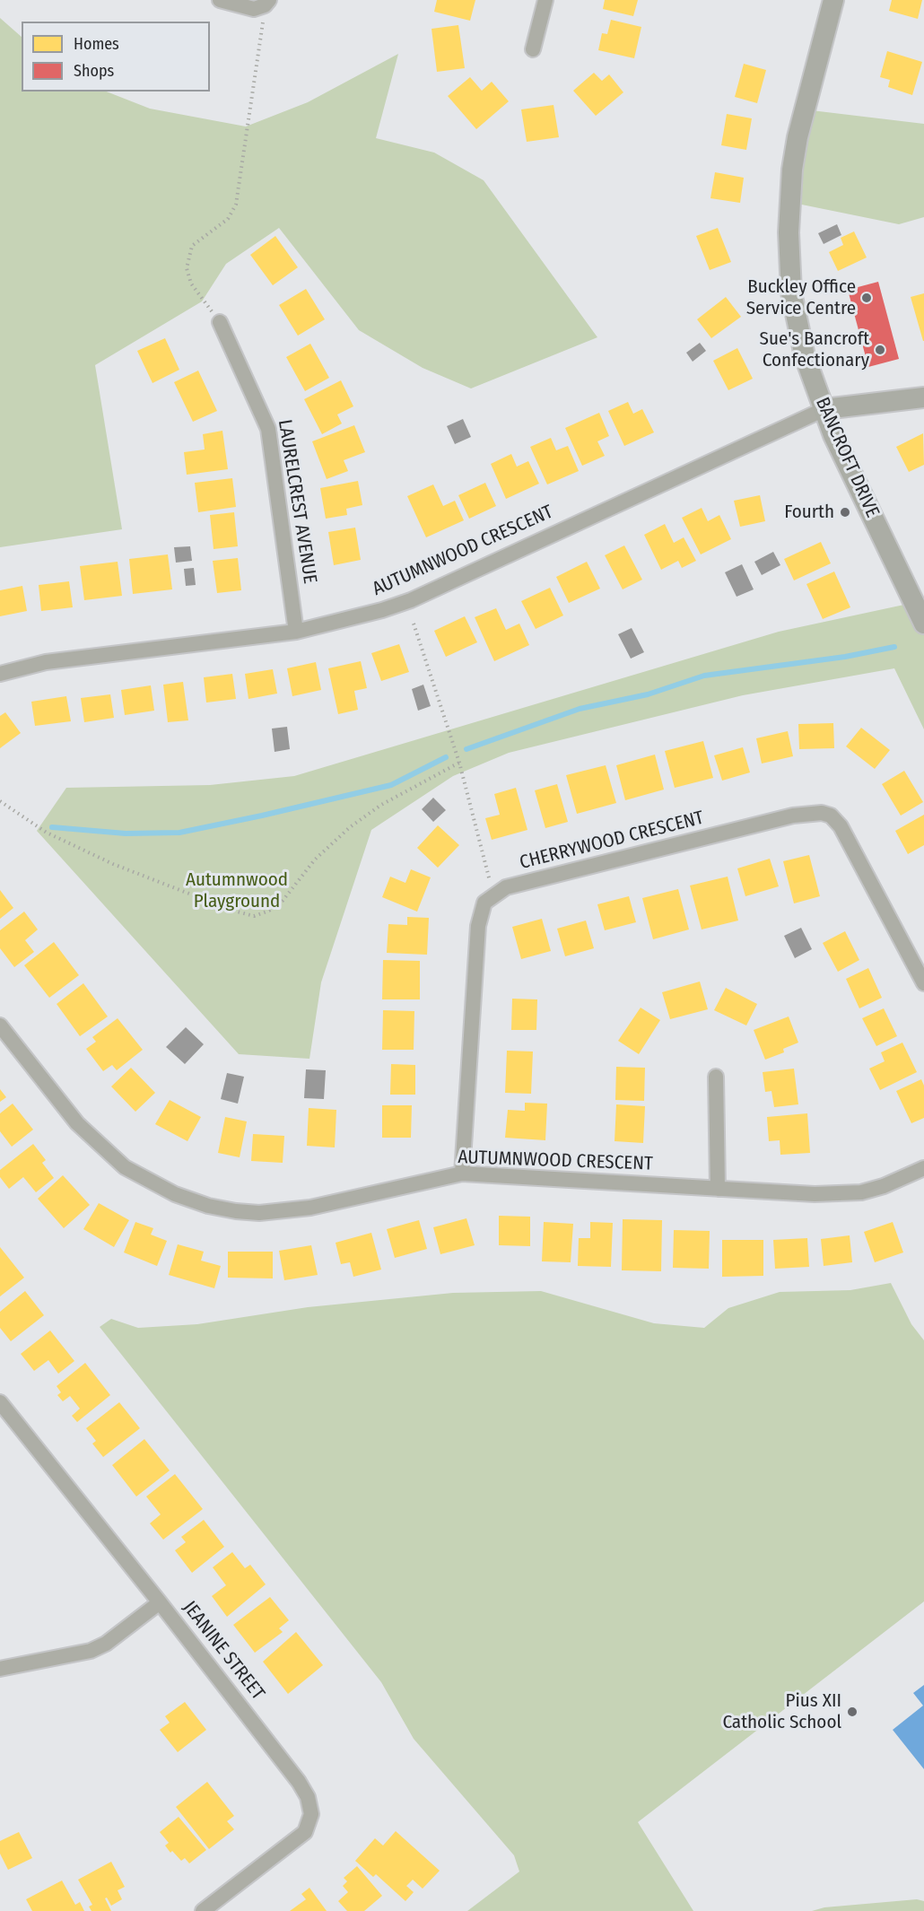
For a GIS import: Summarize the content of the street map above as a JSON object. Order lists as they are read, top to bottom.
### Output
{
  "streets": {
    "main road": ["BANCROFT DRIVE"],
    "street": [
      "LAURELCREST AVENUE",
      "AUTUMNWOOD CRESCENT",
      "CHERRYWOOD CRESCENT",
      "JEANINE STREET"
    ]
  },
  "crossings": [
    ["BANCROFT DRIVE", "AUTUMNWOOD CRESCENT"],
    ["LAURELCREST AVENUE", "AUTUMNWOOD CRESCENT"]
  ],
  "parks": ["Autumnwood Playground"],
  "places": [
    "Buckley Office Service Centre",
    "Sue's Bancroft Confectionary",
    "Fourth",
    "Pius XII Catholic School"
  ],
  "legend": ["Homes", "Shops"]
}
